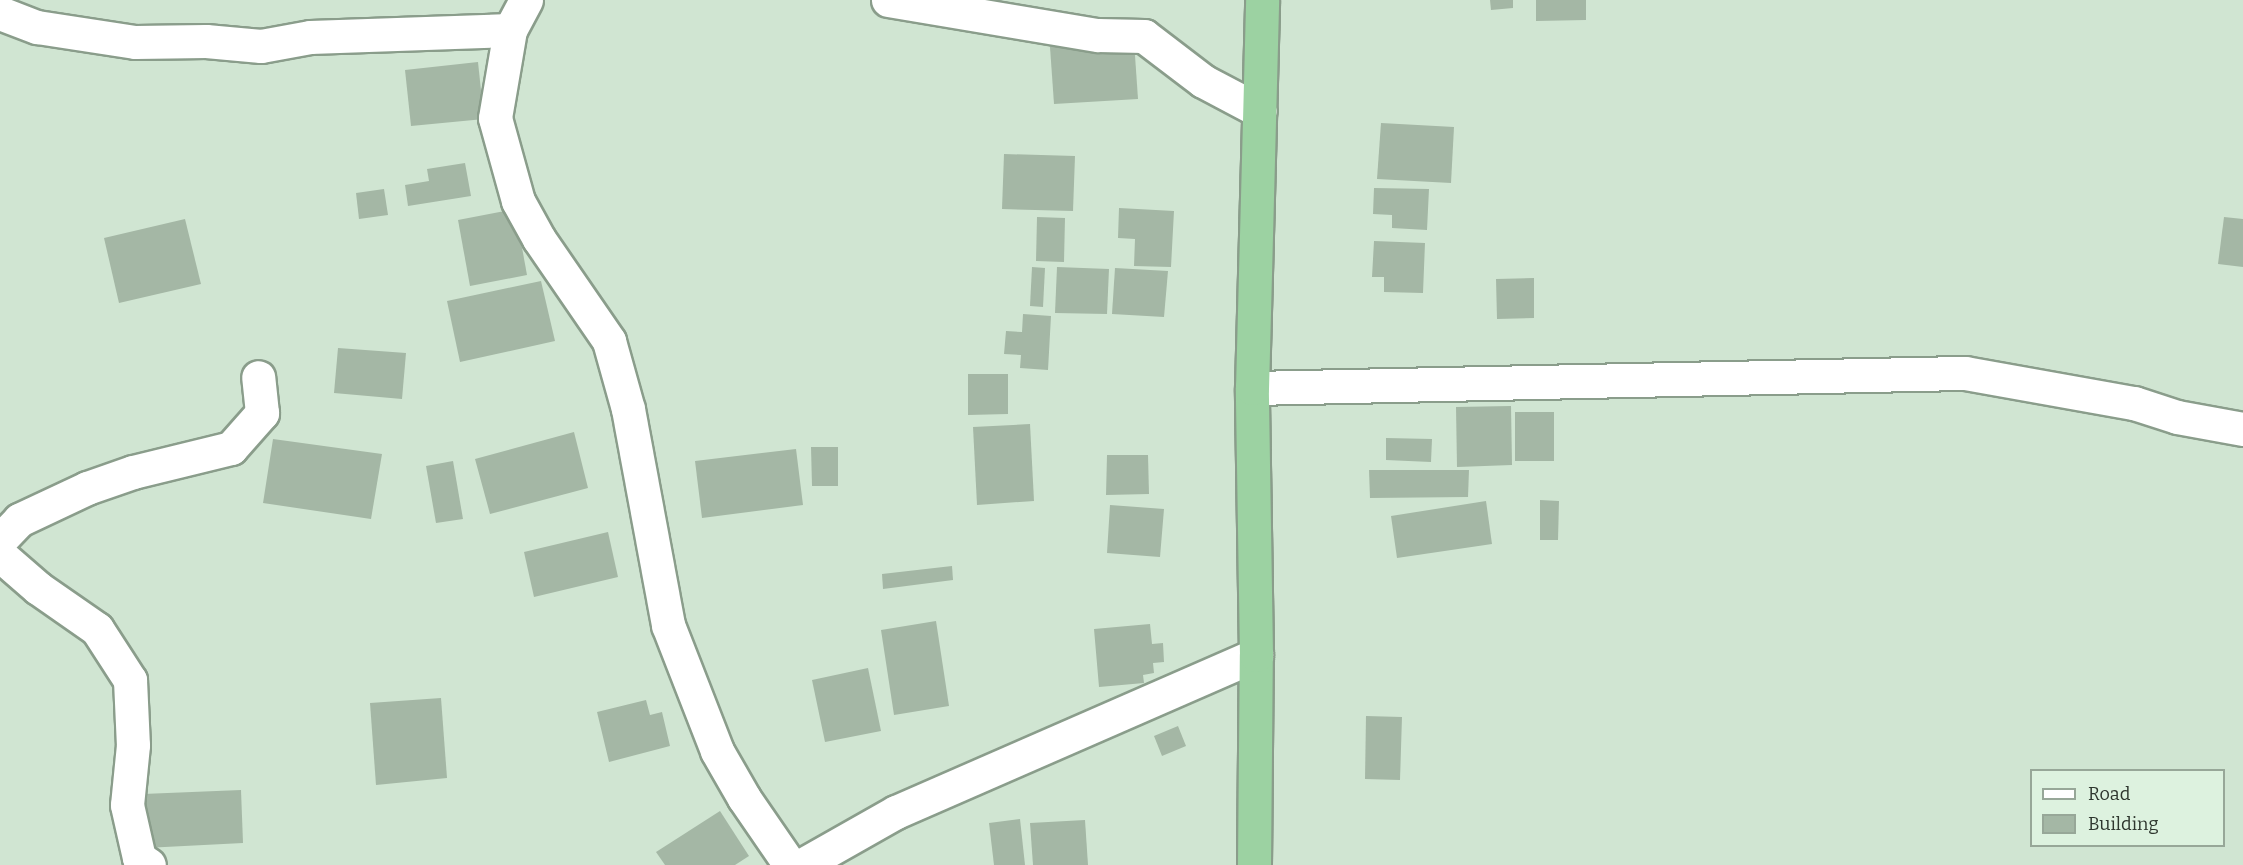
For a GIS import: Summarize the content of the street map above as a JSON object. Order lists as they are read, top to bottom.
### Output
{
  "legend": ["Road", "Building"]
}
